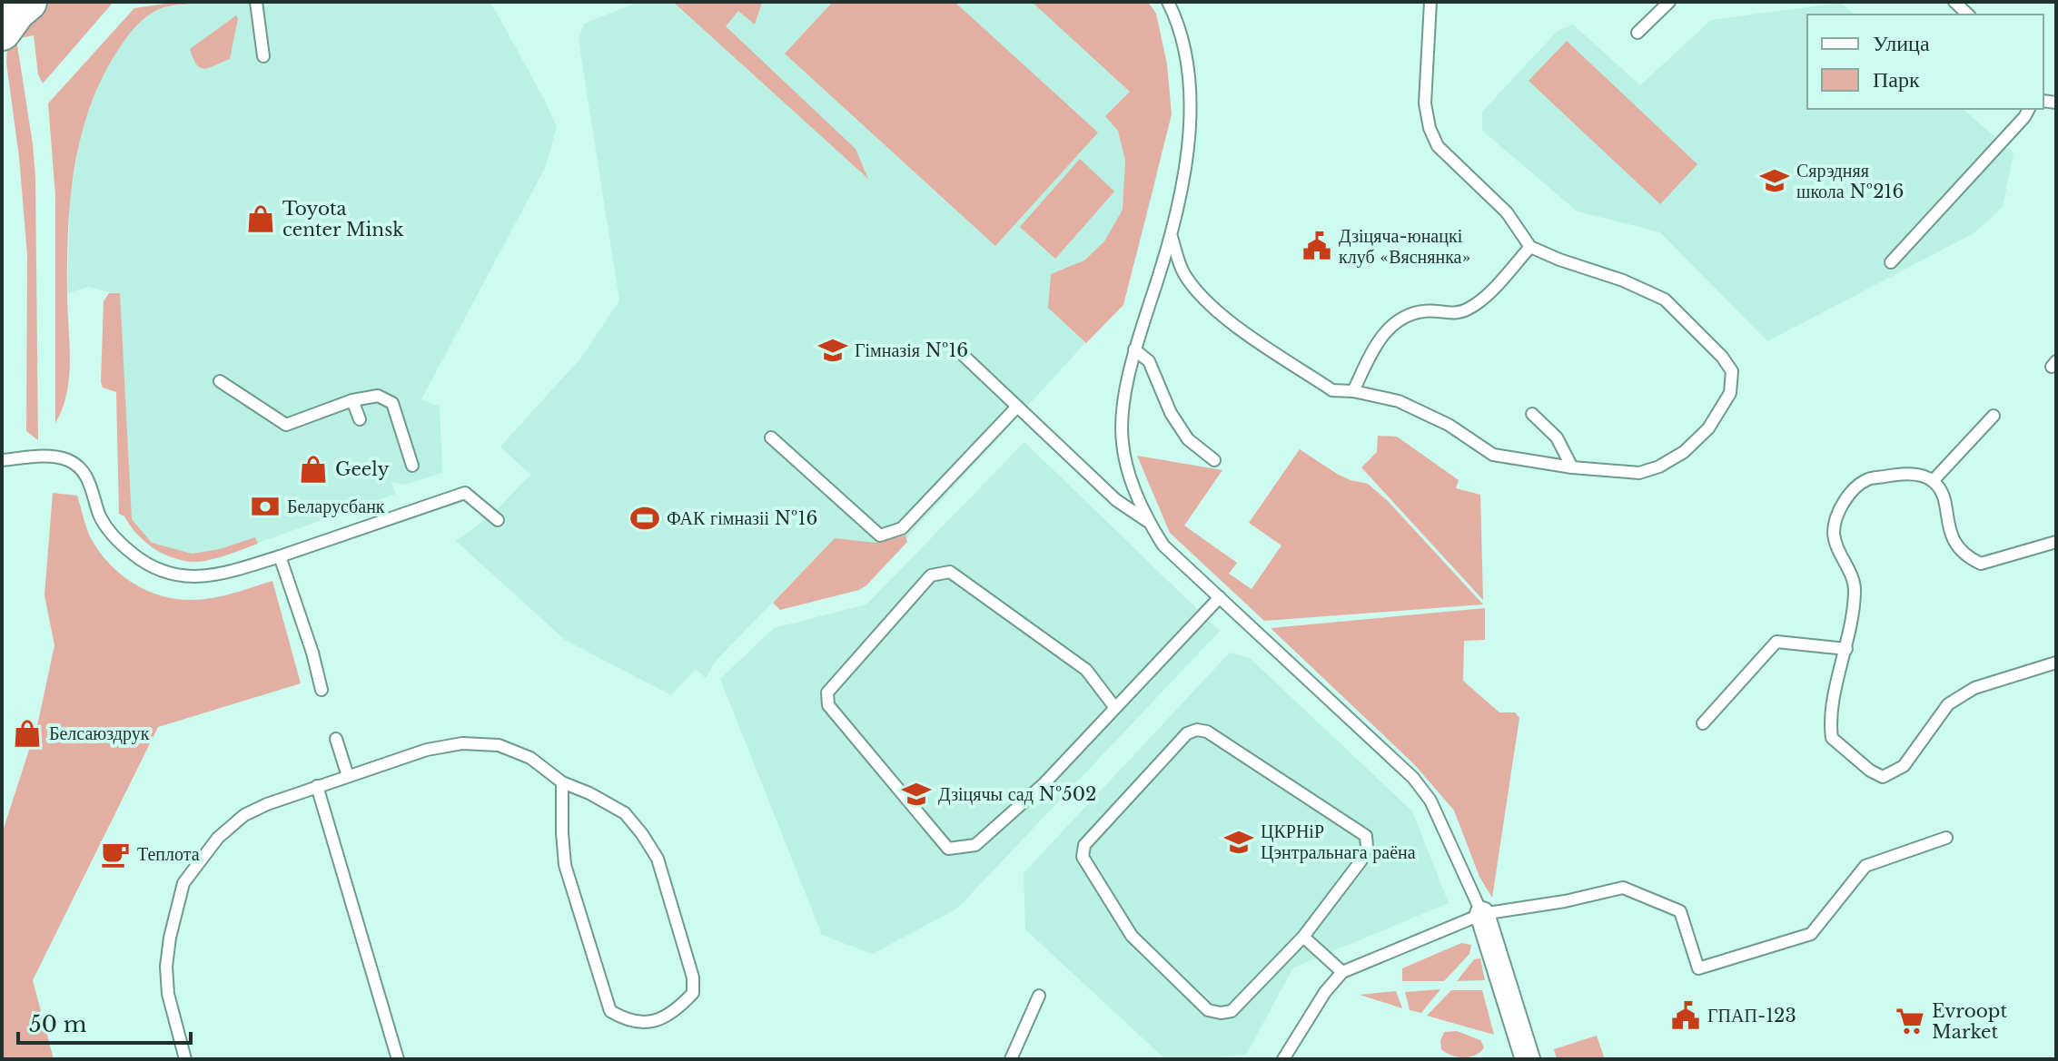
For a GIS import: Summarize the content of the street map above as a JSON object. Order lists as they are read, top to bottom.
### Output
{
  "places": {
    "school or university": [
      "Сярэдняя школа №216",
      "Гімназія №16",
      "Дзіцячы сад №502",
      "ЦКРНіР Цэнтральнага раёна"
    ],
    "shop": ["Toyota center Minsk", "Geely", "Белсаюздрук"],
    "public building": ["Дзіцяча-юнацкі клуб «Вяснянка»", "ГПАП-123"],
    "bank": ["Беларусбанк"],
    "sports": ["ФАК гімназіі №16"],
    "cafe": ["Теплота"],
    "supermarket": ["Evroopt Market"]
  },
  "legend": ["Улица", "Парк"],
  "scale_bar": "50 m"
}
